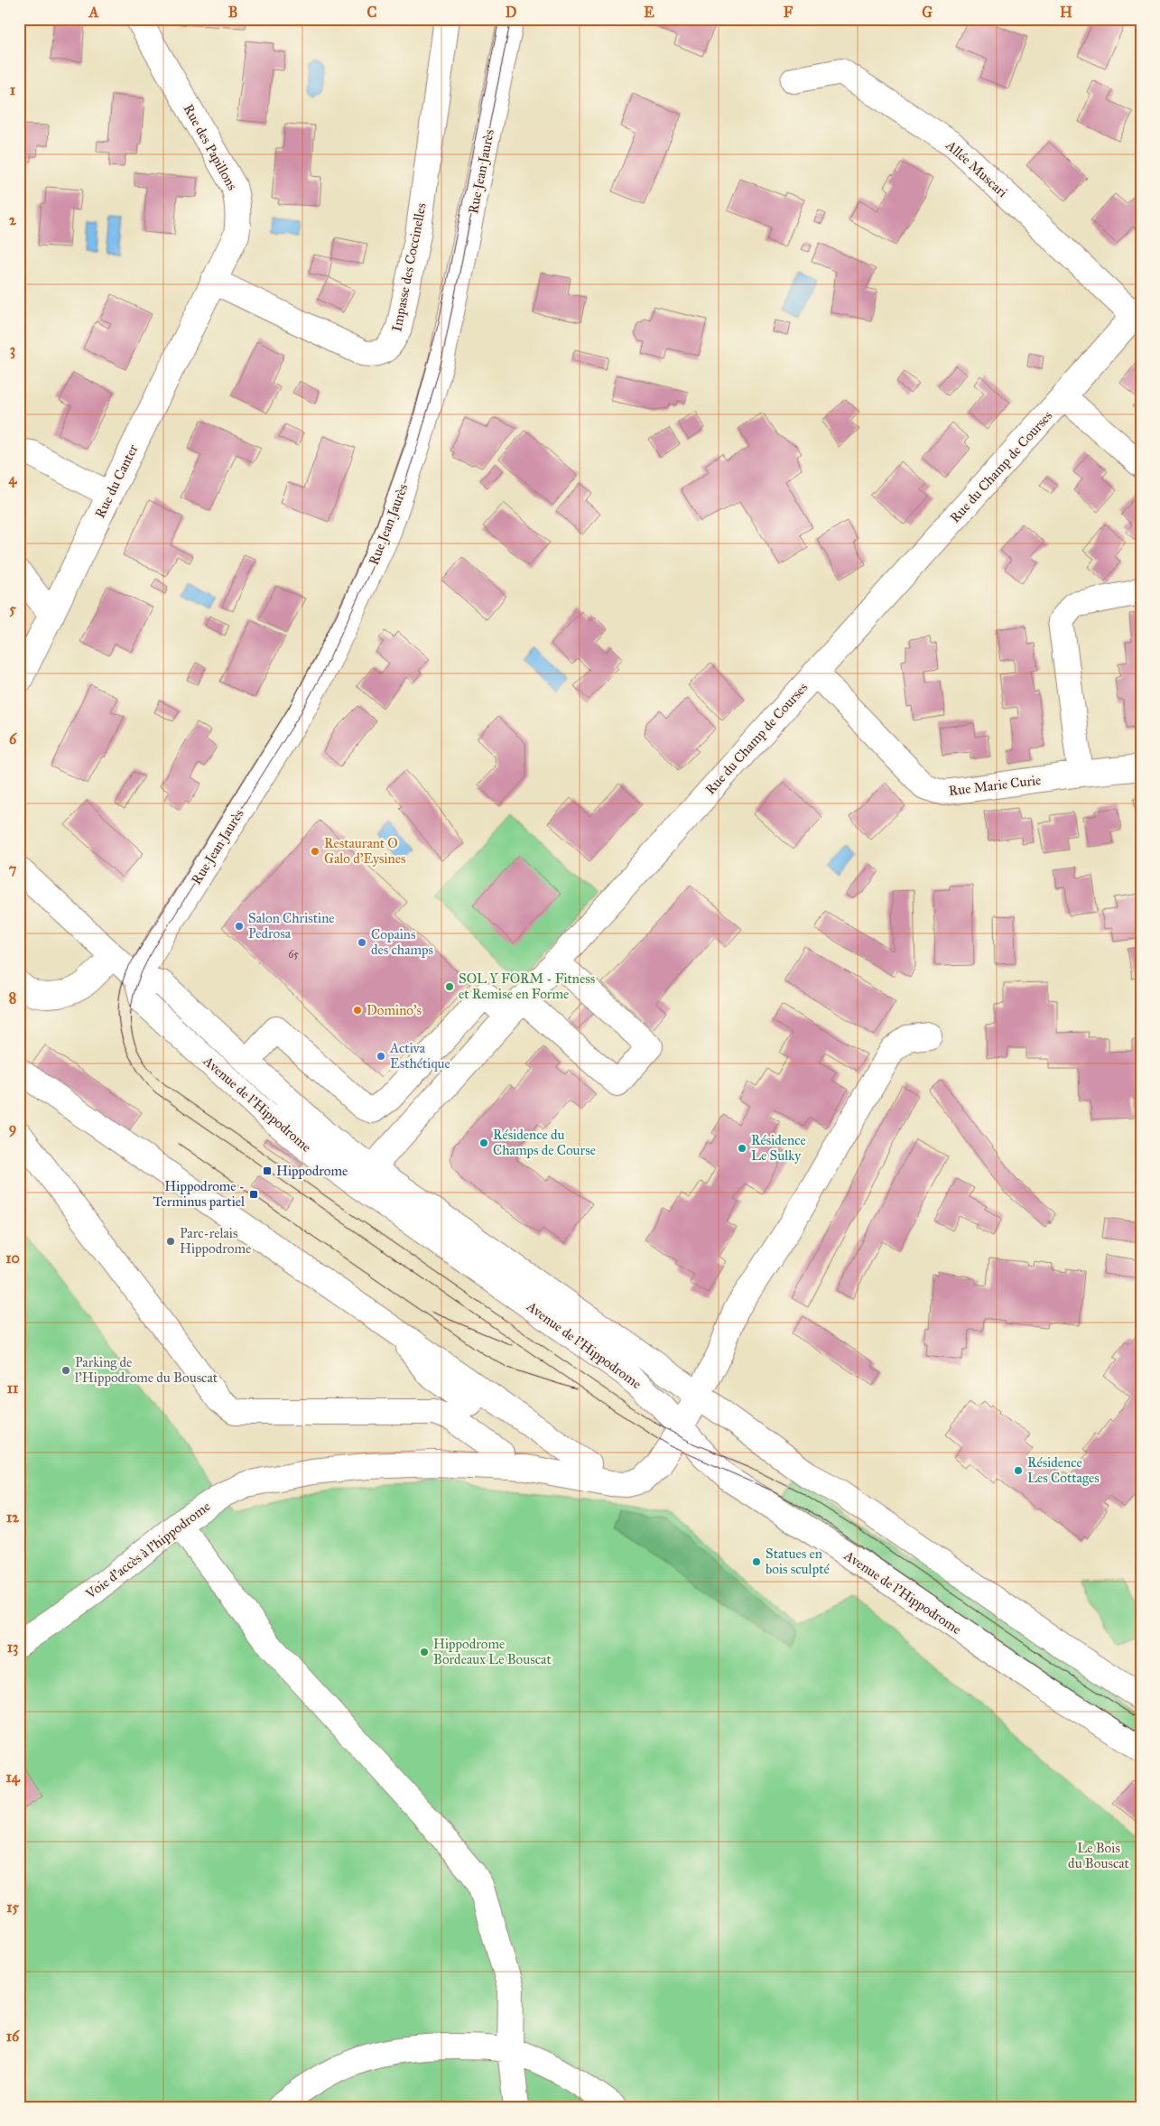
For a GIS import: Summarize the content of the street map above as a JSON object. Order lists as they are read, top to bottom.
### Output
{
  "streets": {
    "street": [
      "Rue des Papillons",
      "Allée Muscari",
      "Rue Jean Jaurès",
      "Impasse des Coccinelles",
      "Rue du Champ de Courses",
      "Rue du Canter",
      "Rue Marie Curie",
      "Avenue de l'Hippodrome",
      "Voie d'accès à l'hippodrome"
    ]
  },
  "crossings": [
    ["Rue des Papillons", "Impasse des Coccinelles"],
    ["Rue des Papillons", "Rue du Canter"],
    ["Allée Muscari", "Rue du Champ de Courses"],
    ["Rue Jean Jaurès", "Avenue de l'Hippodrome"],
    ["Impasse des Coccinelles", "Rue du Canter"],
    ["Rue du Champ de Courses", "Rue Marie Curie"],
    ["Rue du Champ de Courses", "Avenue de l'Hippodrome"],
    ["Avenue de l'Hippodrome", "Voie d'accès à l'hippodrome"]
  ],
  "parks": ["Le Bois du Bouscat"],
  "places": {
    "other": [
      "Restaurant O Galo d'Eysines",
      "Salon Christine Pedrosa",
      "Copains des champs",
      "SOL Y FORM - Fitness et Remise en Forme",
      "Domino's",
      "Activa Esthétique",
      "Résidence du Champs de Course",
      "Résidence Le Sulky",
      "Parc-relais Hippodrome",
      "Parking de l'Hippodrome du Bouscat",
      "Résidence Les Cottages",
      "Statues en bois sculpté",
      "Hippodrome Bordeaux Le Bouscat"
    ],
    "transit": ["Hippodrome", "Hippodrome - Terminus partiel"]
  },
  "house_numbers": ["65"],
  "grid": {
    "columns": [
      "A",
      "B",
      "C",
      "D",
      "E",
      "F",
      "G",
      "H"
    ],
    "rows": [
      "1",
      "2",
      "3",
      "4",
      "5",
      "6",
      "7",
      "8",
      "9",
      "10",
      "11",
      "12",
      "13",
      "14",
      "15",
      "16"
    ]
  }
}
